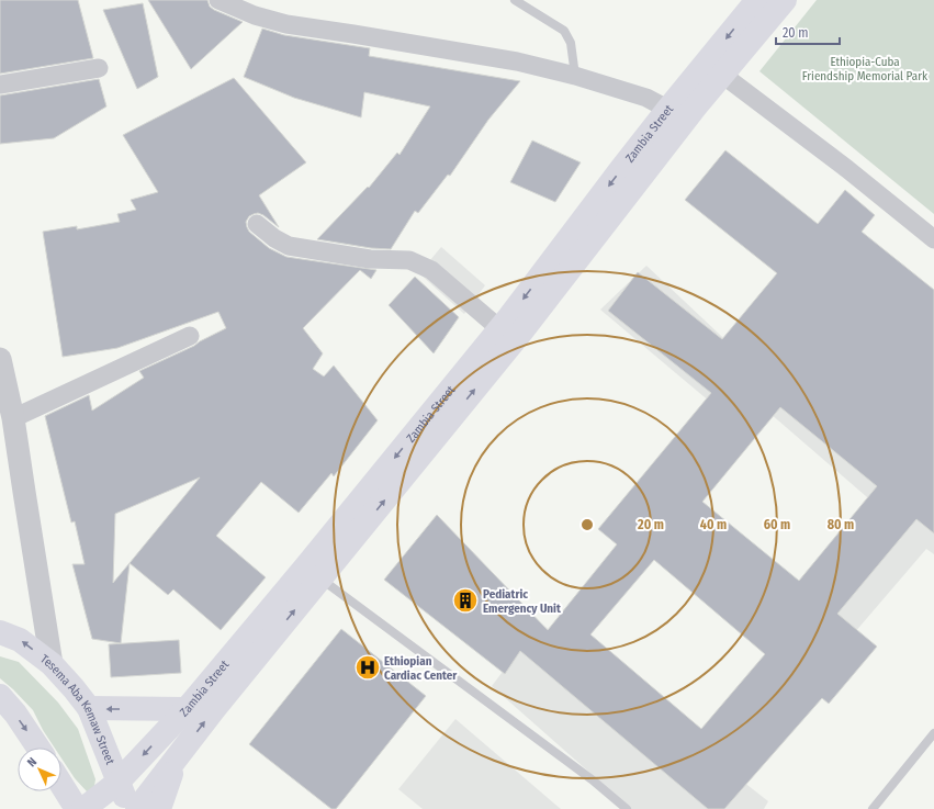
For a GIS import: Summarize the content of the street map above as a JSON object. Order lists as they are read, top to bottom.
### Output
{
  "streets": {
    "main road": ["Zambia Street", "Tesema Aba Kemaw Street"]
  },
  "crossings": [
    ["Zambia Street", "Tesema Aba Kemaw Street"]
  ],
  "parks": ["Ethiopia-Cuba Friendship Memorial Park"],
  "places": {
    "building": ["Pediatric Emergency Unit"],
    "hospital": ["Ethiopian Cardiac Center"]
  },
  "scale_bar": "20 m",
  "north": "top left",
  "rings": [
    "20 m",
    "40 m",
    "60 m",
    "80 m"
  ]
}
